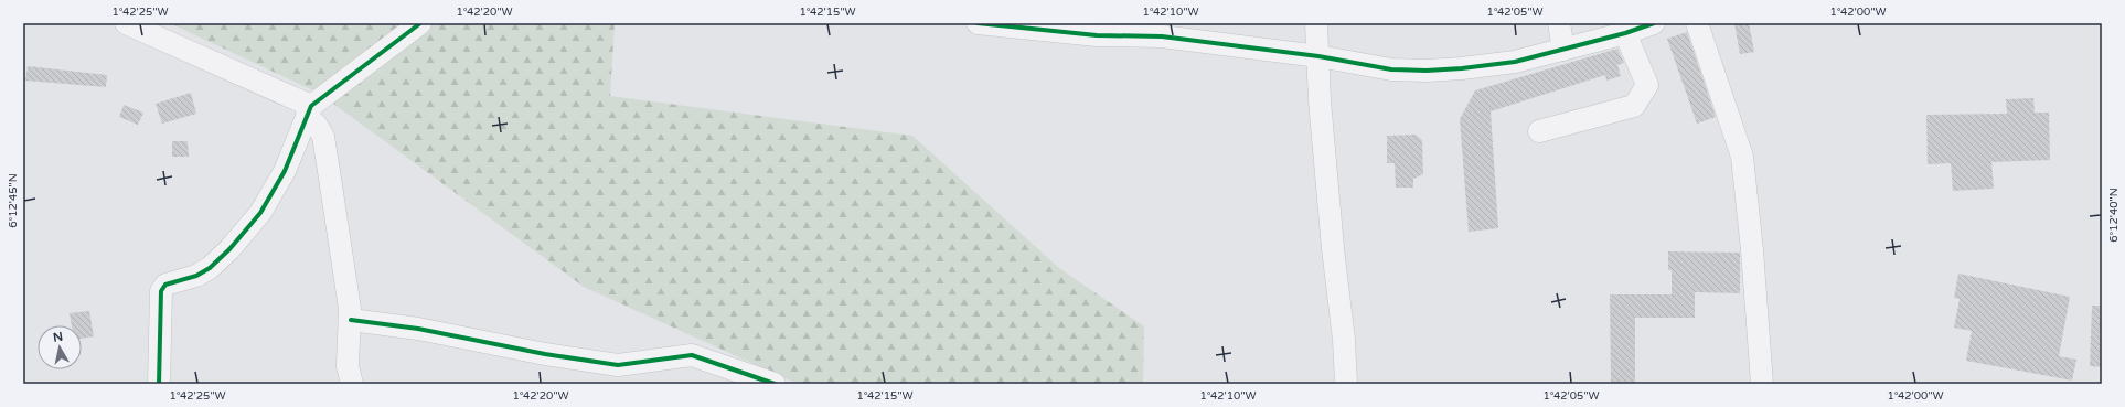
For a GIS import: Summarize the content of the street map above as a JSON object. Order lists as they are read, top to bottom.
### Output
{
  "north": "top",
  "coordinates": [
    "1°42'25\"W",
    "1°42'20\"W",
    "1°42'15\"W",
    "1°42'10\"W",
    "1°42'05\"W",
    "1°42'00\"W",
    "6°12'45\"N",
    "6°12'40\"N"
  ]
}
